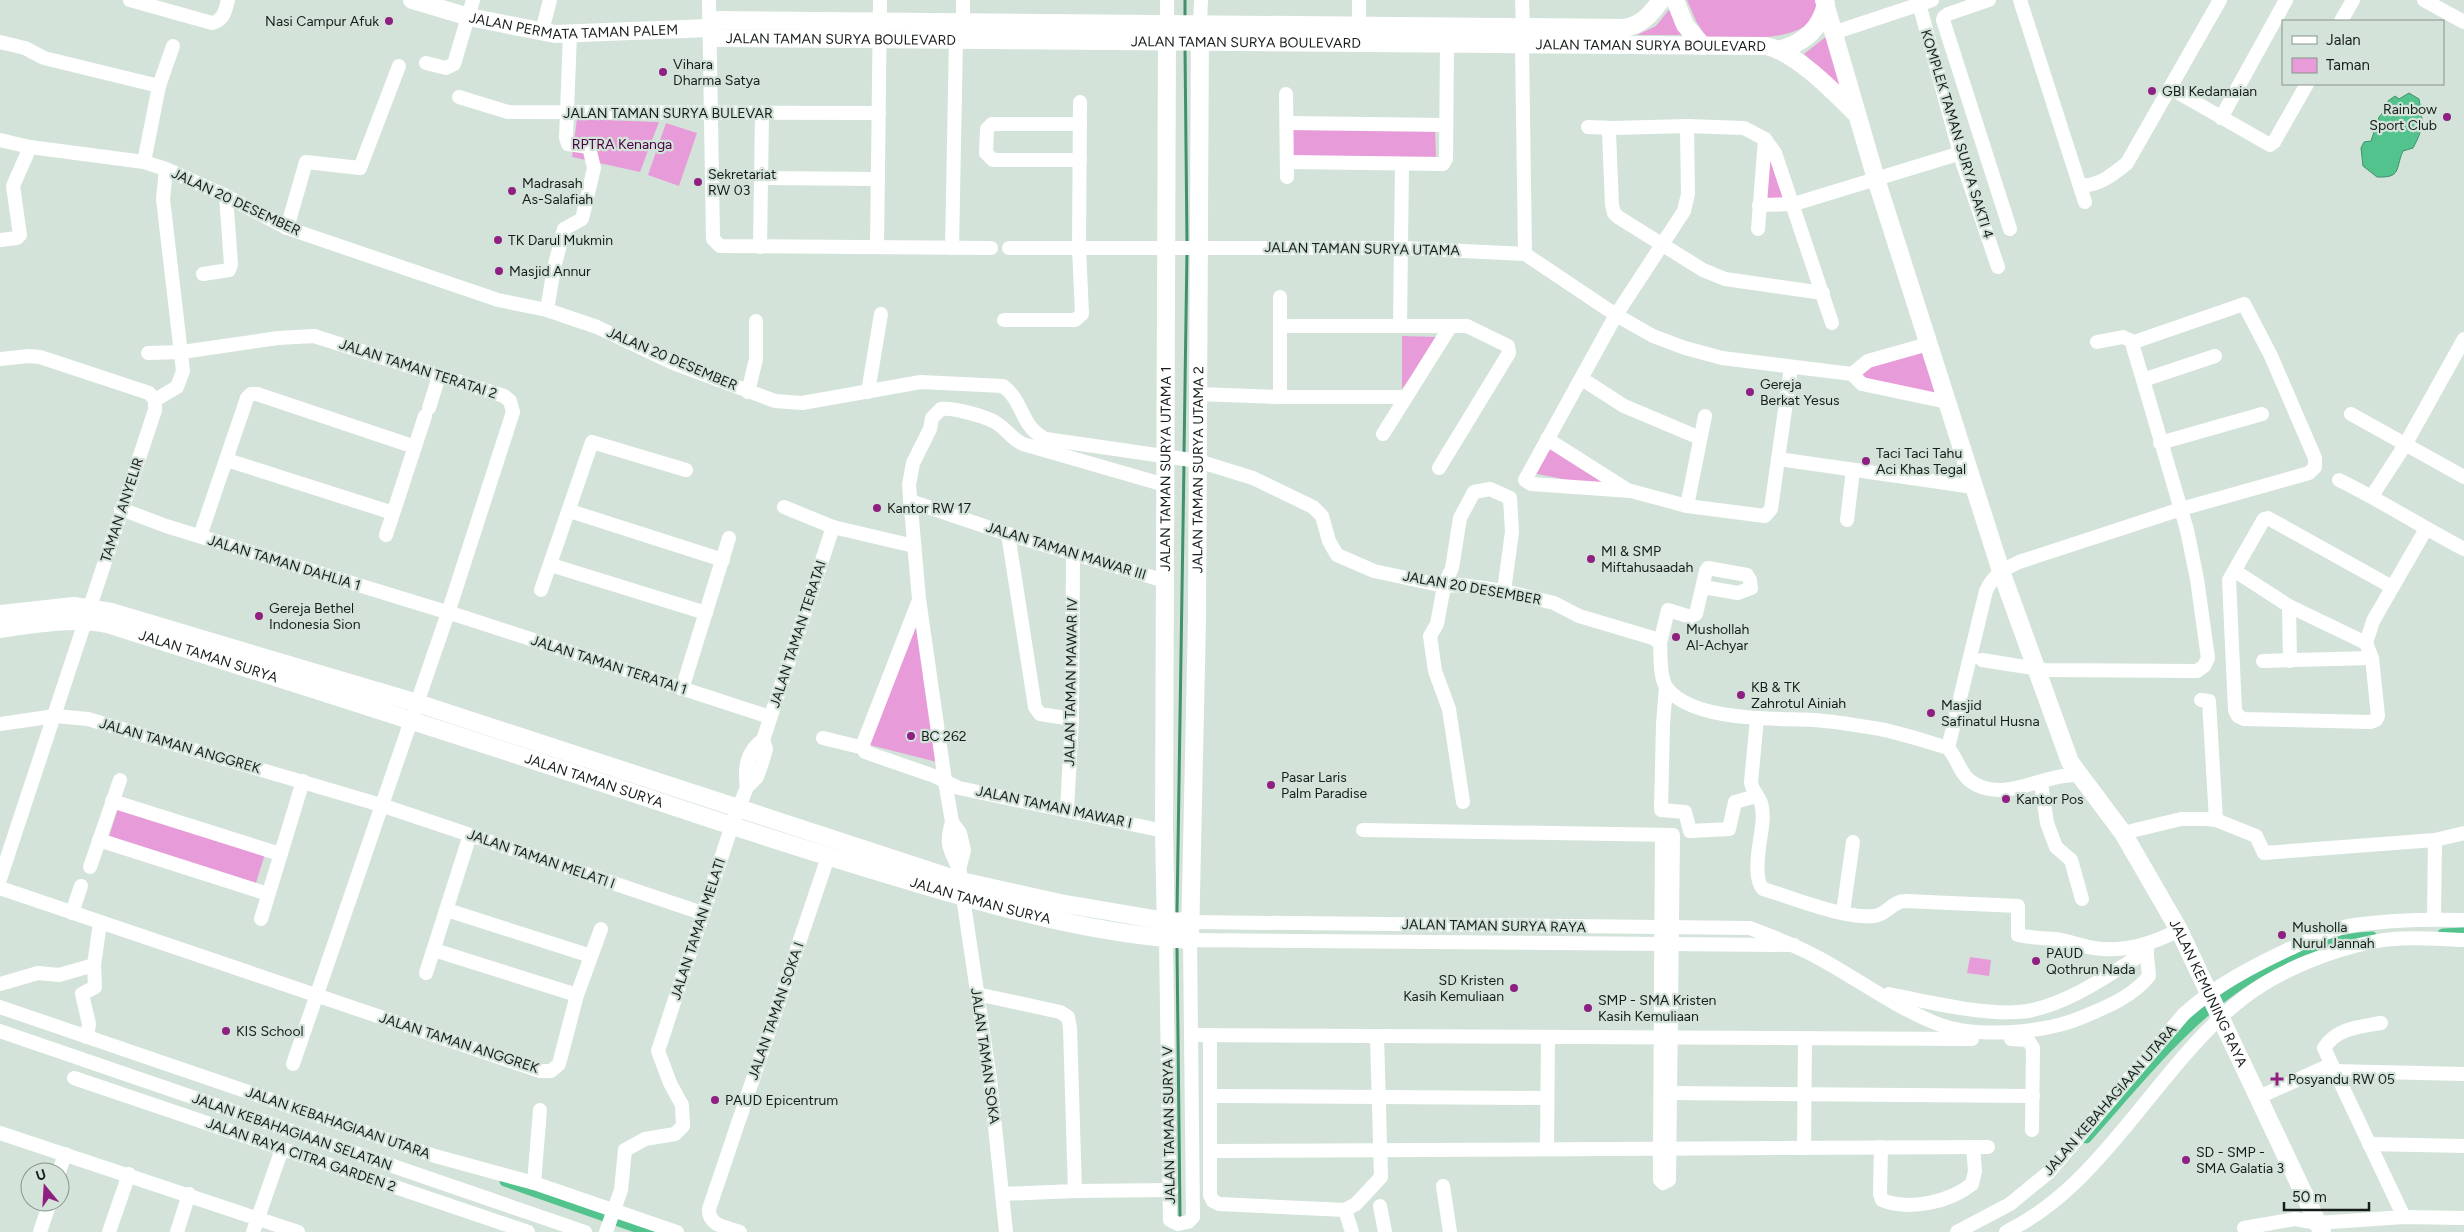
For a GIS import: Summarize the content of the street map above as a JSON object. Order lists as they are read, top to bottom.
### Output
{
  "streets": {
    "street": [
      "JALAN PERMATA TAMAN PALEM",
      "JALAN TAMAN SURYA BOULEVARD",
      "JALAN TAMAN SURYA BULEVAR",
      "KOMPLEK TAMAN SURYA SAKTI 4",
      "JALAN 20 DESEMBER",
      "JALAN TAMAN SURYA UTAMA",
      "JALAN TAMAN TERATAI 2",
      "JALAN TAMAN SURYA UTAMA 1",
      "JALAN TAMAN SURYA UTAMA 2",
      "TAMAN ANYELIR",
      "JALAN TAMAN MAWAR III",
      "JALAN TAMAN DAHLIA 1",
      "JALAN TAMAN TERATAI",
      "JALAN TAMAN SURYA",
      "JALAN TAMAN TERATAI 1",
      "JALAN TAMAN MAWAR IV",
      "JALAN TAMAN ANGGREK",
      "JALAN TAMAN MAWAR I",
      "JALAN TAMAN MELATI I",
      "JALAN TAMAN SURYA RAYA",
      "JALAN TAMAN MELATI",
      "JALAN KEMUNING RAYA",
      "JALAN TAMAN SOKA I",
      "JALAN TAMAN SOKA",
      "JALAN KEBAHAGIAAN UTARA",
      "JALAN TAMAN SURYA V",
      "JALAN KEBAHAGIAAN SELATAN",
      "JALAN RAYA CITRA GARDEN 2"
    ]
  },
  "crossings": [
    ["JALAN PERMATA TAMAN PALEM", "JALAN TAMAN SURYA BOULEVARD"],
    ["JALAN TAMAN SURYA BOULEVARD", "JALAN TAMAN SURYA UTAMA 1"],
    ["JALAN TAMAN SURYA BOULEVARD", "JALAN TAMAN SURYA UTAMA 2"],
    ["JALAN TAMAN SURYA BOULEVARD", "JALAN KEMUNING RAYA"],
    ["JALAN 20 DESEMBER", "JALAN TAMAN SURYA UTAMA 1"],
    ["JALAN 20 DESEMBER", "JALAN TAMAN SURYA UTAMA 2"],
    ["JALAN TAMAN SURYA UTAMA", "JALAN TAMAN SURYA UTAMA 1"],
    ["JALAN TAMAN SURYA UTAMA", "JALAN TAMAN SURYA UTAMA 2"],
    ["JALAN TAMAN TERATAI 2", "JALAN TAMAN DAHLIA 1"],
    ["JALAN TAMAN TERATAI 2", "JALAN TAMAN TERATAI 1"],
    ["JALAN TAMAN SURYA UTAMA 1", "JALAN TAMAN SURYA UTAMA 2"],
    ["JALAN TAMAN SURYA UTAMA 1", "JALAN TAMAN MAWAR III"],
    ["JALAN TAMAN SURYA UTAMA 1", "JALAN TAMAN SURYA"],
    ["JALAN TAMAN SURYA UTAMA 1", "JALAN TAMAN MAWAR I"],
    ["JALAN TAMAN SURYA UTAMA 1", "JALAN TAMAN SOKA"],
    ["JALAN TAMAN SURYA UTAMA 1", "JALAN TAMAN SURYA V"],
    ["JALAN TAMAN SURYA UTAMA 2", "JALAN TAMAN SURYA"],
    ["JALAN TAMAN SURYA UTAMA 2", "JALAN TAMAN SURYA RAYA"],
    ["JALAN TAMAN SURYA UTAMA 2", "JALAN TAMAN SURYA V"],
    ["TAMAN ANYELIR", "JALAN TAMAN DAHLIA 1"],
    ["TAMAN ANYELIR", "JALAN TAMAN SURYA"],
    ["TAMAN ANYELIR", "JALAN TAMAN ANGGREK"],
    ["JALAN TAMAN MAWAR III", "JALAN TAMAN MAWAR IV"],
    ["JALAN TAMAN MAWAR III", "JALAN TAMAN SOKA"],
    ["JALAN TAMAN DAHLIA 1", "JALAN TAMAN TERATAI 1"],
    ["JALAN TAMAN TERATAI", "JALAN TAMAN SURYA"],
    ["JALAN TAMAN TERATAI", "JALAN TAMAN TERATAI 1"],
    ["JALAN TAMAN TERATAI", "JALAN TAMAN MELATI"],
    ["JALAN TAMAN SURYA", "JALAN TAMAN SURYA RAYA"],
    ["JALAN TAMAN SURYA", "JALAN TAMAN MELATI"],
    ["JALAN TAMAN SURYA", "JALAN TAMAN SOKA I"],
    ["JALAN TAMAN SURYA", "JALAN TAMAN SOKA"],
    ["JALAN TAMAN SURYA", "JALAN TAMAN SURYA V"],
    ["JALAN TAMAN MAWAR IV", "JALAN TAMAN MAWAR I"],
    ["JALAN TAMAN ANGGREK", "JALAN TAMAN MELATI I"],
    ["JALAN TAMAN MAWAR I", "JALAN TAMAN SOKA"],
    ["JALAN TAMAN MELATI I", "JALAN TAMAN MELATI"],
    ["JALAN TAMAN SURYA RAYA", "JALAN TAMAN SURYA V"],
    ["JALAN TAMAN MELATI", "JALAN KEBAHAGIAAN UTARA"],
    ["JALAN KEMUNING RAYA", "JALAN KEBAHAGIAAN UTARA"],
    ["JALAN KEBAHAGIAAN UTARA", "JALAN KEBAHAGIAAN SELATAN"]
  ],
  "parks": ["RPTRA Kenanga"],
  "places": {
    "other": [
      "Nasi Campur Afuk",
      "Vihara Dharma Satya",
      "GBI Kedamaian",
      "Rainbow Sport Club",
      "Sekretariat RW 03",
      "Madrasah As-Salafiah",
      "TK Darul Mukmin",
      "Masjid Annur",
      "Gereja Berkat Yesus",
      "Taci Taci Tahu Aci Khas Tegal",
      "Kantor RW 17",
      "MI & SMP Miftahusaadah",
      "Gereja Bethel Indonesia Sion",
      "Mushollah Al-Achyar",
      "KB & TK Zahrotul Ainiah",
      "Masjid Safinatul Husna",
      "BC 262",
      "Pasar Laris Palm Paradise",
      "Kantor Pos",
      "Musholla Nurul Jannah",
      "PAUD Qothrun Nada",
      "SD Kristen Kasih Kemuliaan",
      "SMP - SMA Kristen Kasih Kemuliaan",
      "KIS School",
      "PAUD Epicentrum",
      "SD - SMP - SMA Galatia 3"
    ],
    "health": ["Posyandu RW 05"]
  },
  "legend": ["Jalan", "Taman"],
  "scale_bar": "50 m",
  "north": "top"
}
